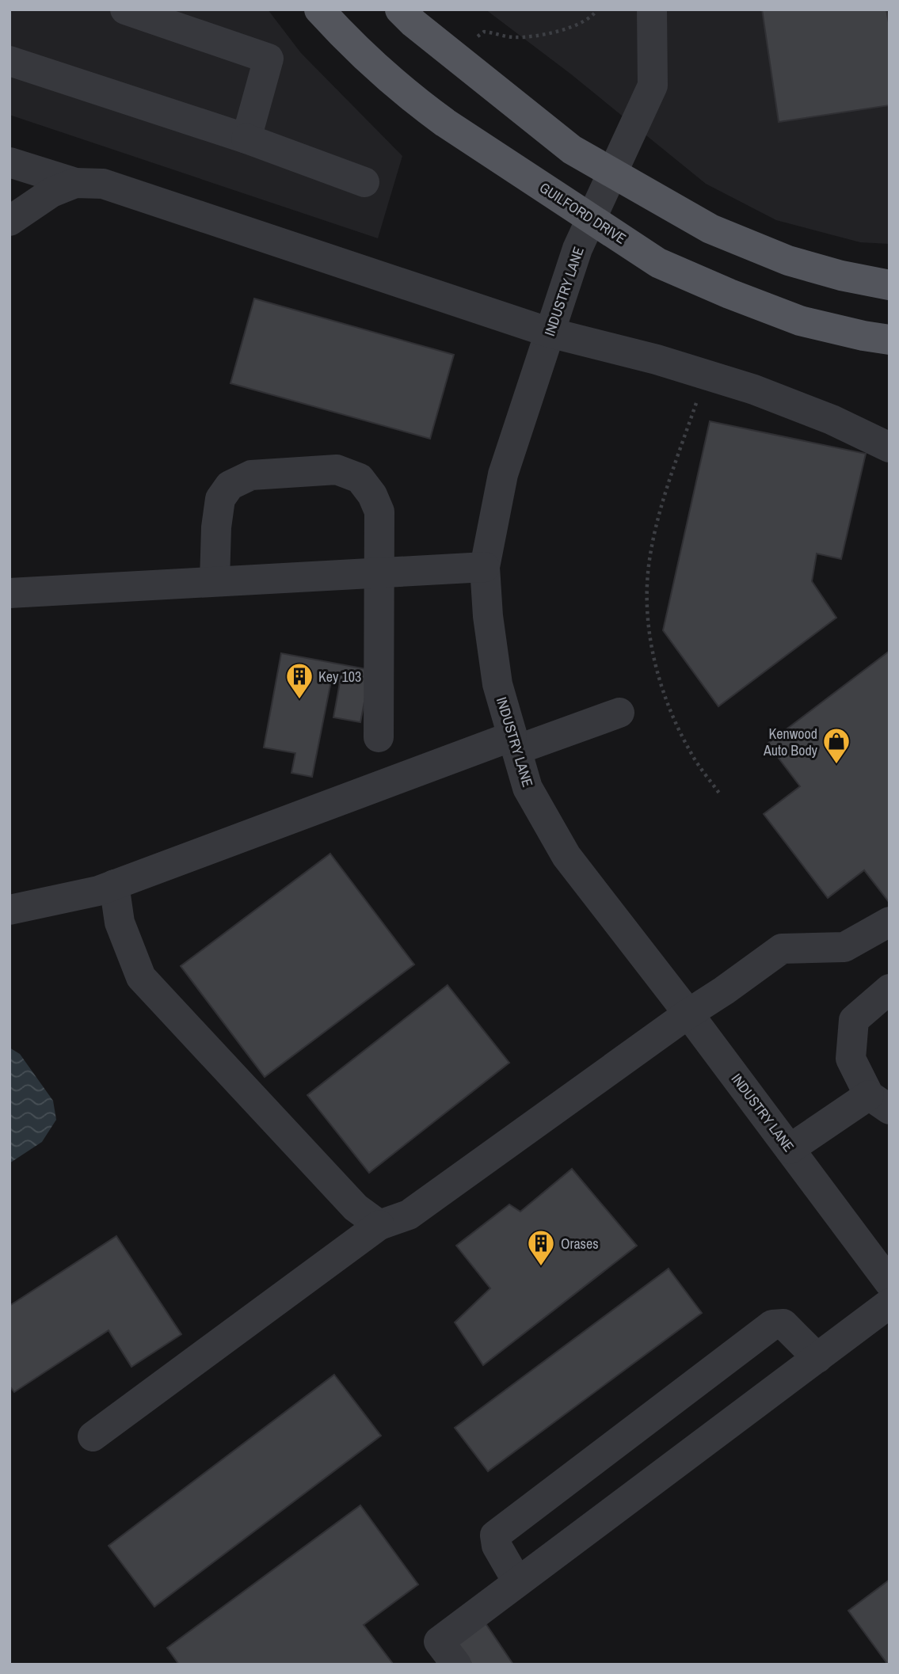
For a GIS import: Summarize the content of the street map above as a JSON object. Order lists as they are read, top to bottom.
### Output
{
  "streets": {
    "main road": ["GUILFORD DRIVE"],
    "street": ["INDUSTRY LANE"]
  },
  "crossings": [
    ["GUILFORD DRIVE", "INDUSTRY LANE"]
  ],
  "places": {
    "building": ["Key 103", "Orases"],
    "shop": ["Kenwood Auto Body"]
  }
}
